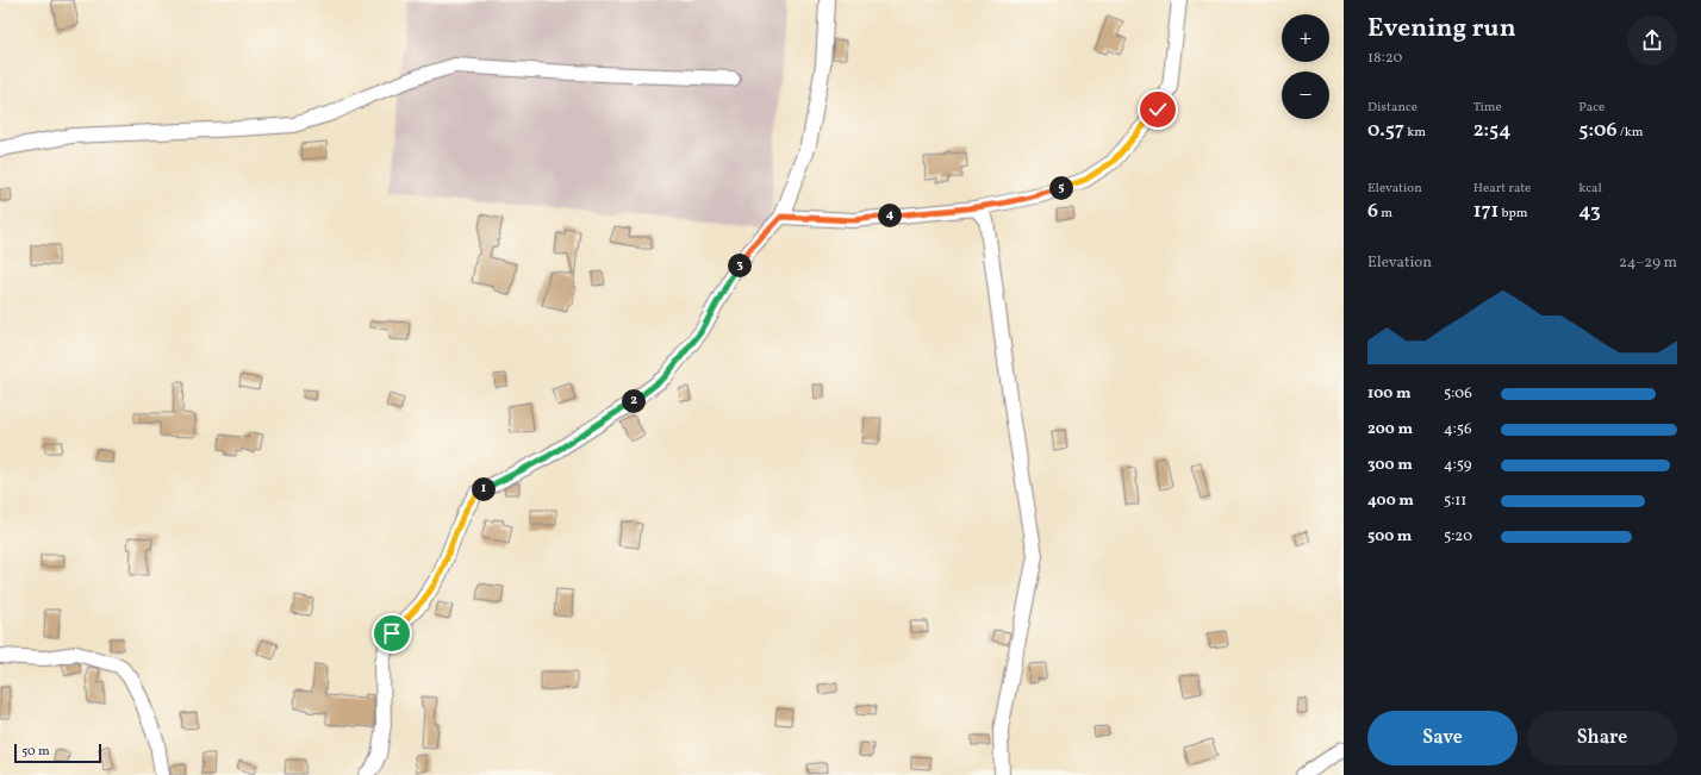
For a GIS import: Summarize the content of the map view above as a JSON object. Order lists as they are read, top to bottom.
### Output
{
  "scale_bar": "50 m",
  "page": {
    "heading": ["Evening run", "18:20"],
    "map_buttons": ["+", "−"],
    "stats": [
      ["Distance", "0.57 km"],
      ["Time", "2:54"],
      ["Pace", "5:06 /km"],
      ["Elevation", "6 m"],
      ["Heart rate", "171 bpm"],
      ["kcal", "43"]
    ],
    "pins": [
      "5",
      "4",
      "3",
      "2",
      "1"
    ],
    "chart": ["Elevation", "24–29 m"],
    "list": [
      {
        "name": "100 m",
        "note": "5:06"
      },
      {
        "name": "200 m",
        "note": "4:56"
      },
      {
        "name": "300 m",
        "note": "4:59"
      },
      {
        "name": "400 m",
        "note": "5:11"
      },
      {
        "name": "500 m",
        "note": "5:20"
      }
    ],
    "buttons": ["Save", "Share"],
    "scale": "50 m"
  }
}
